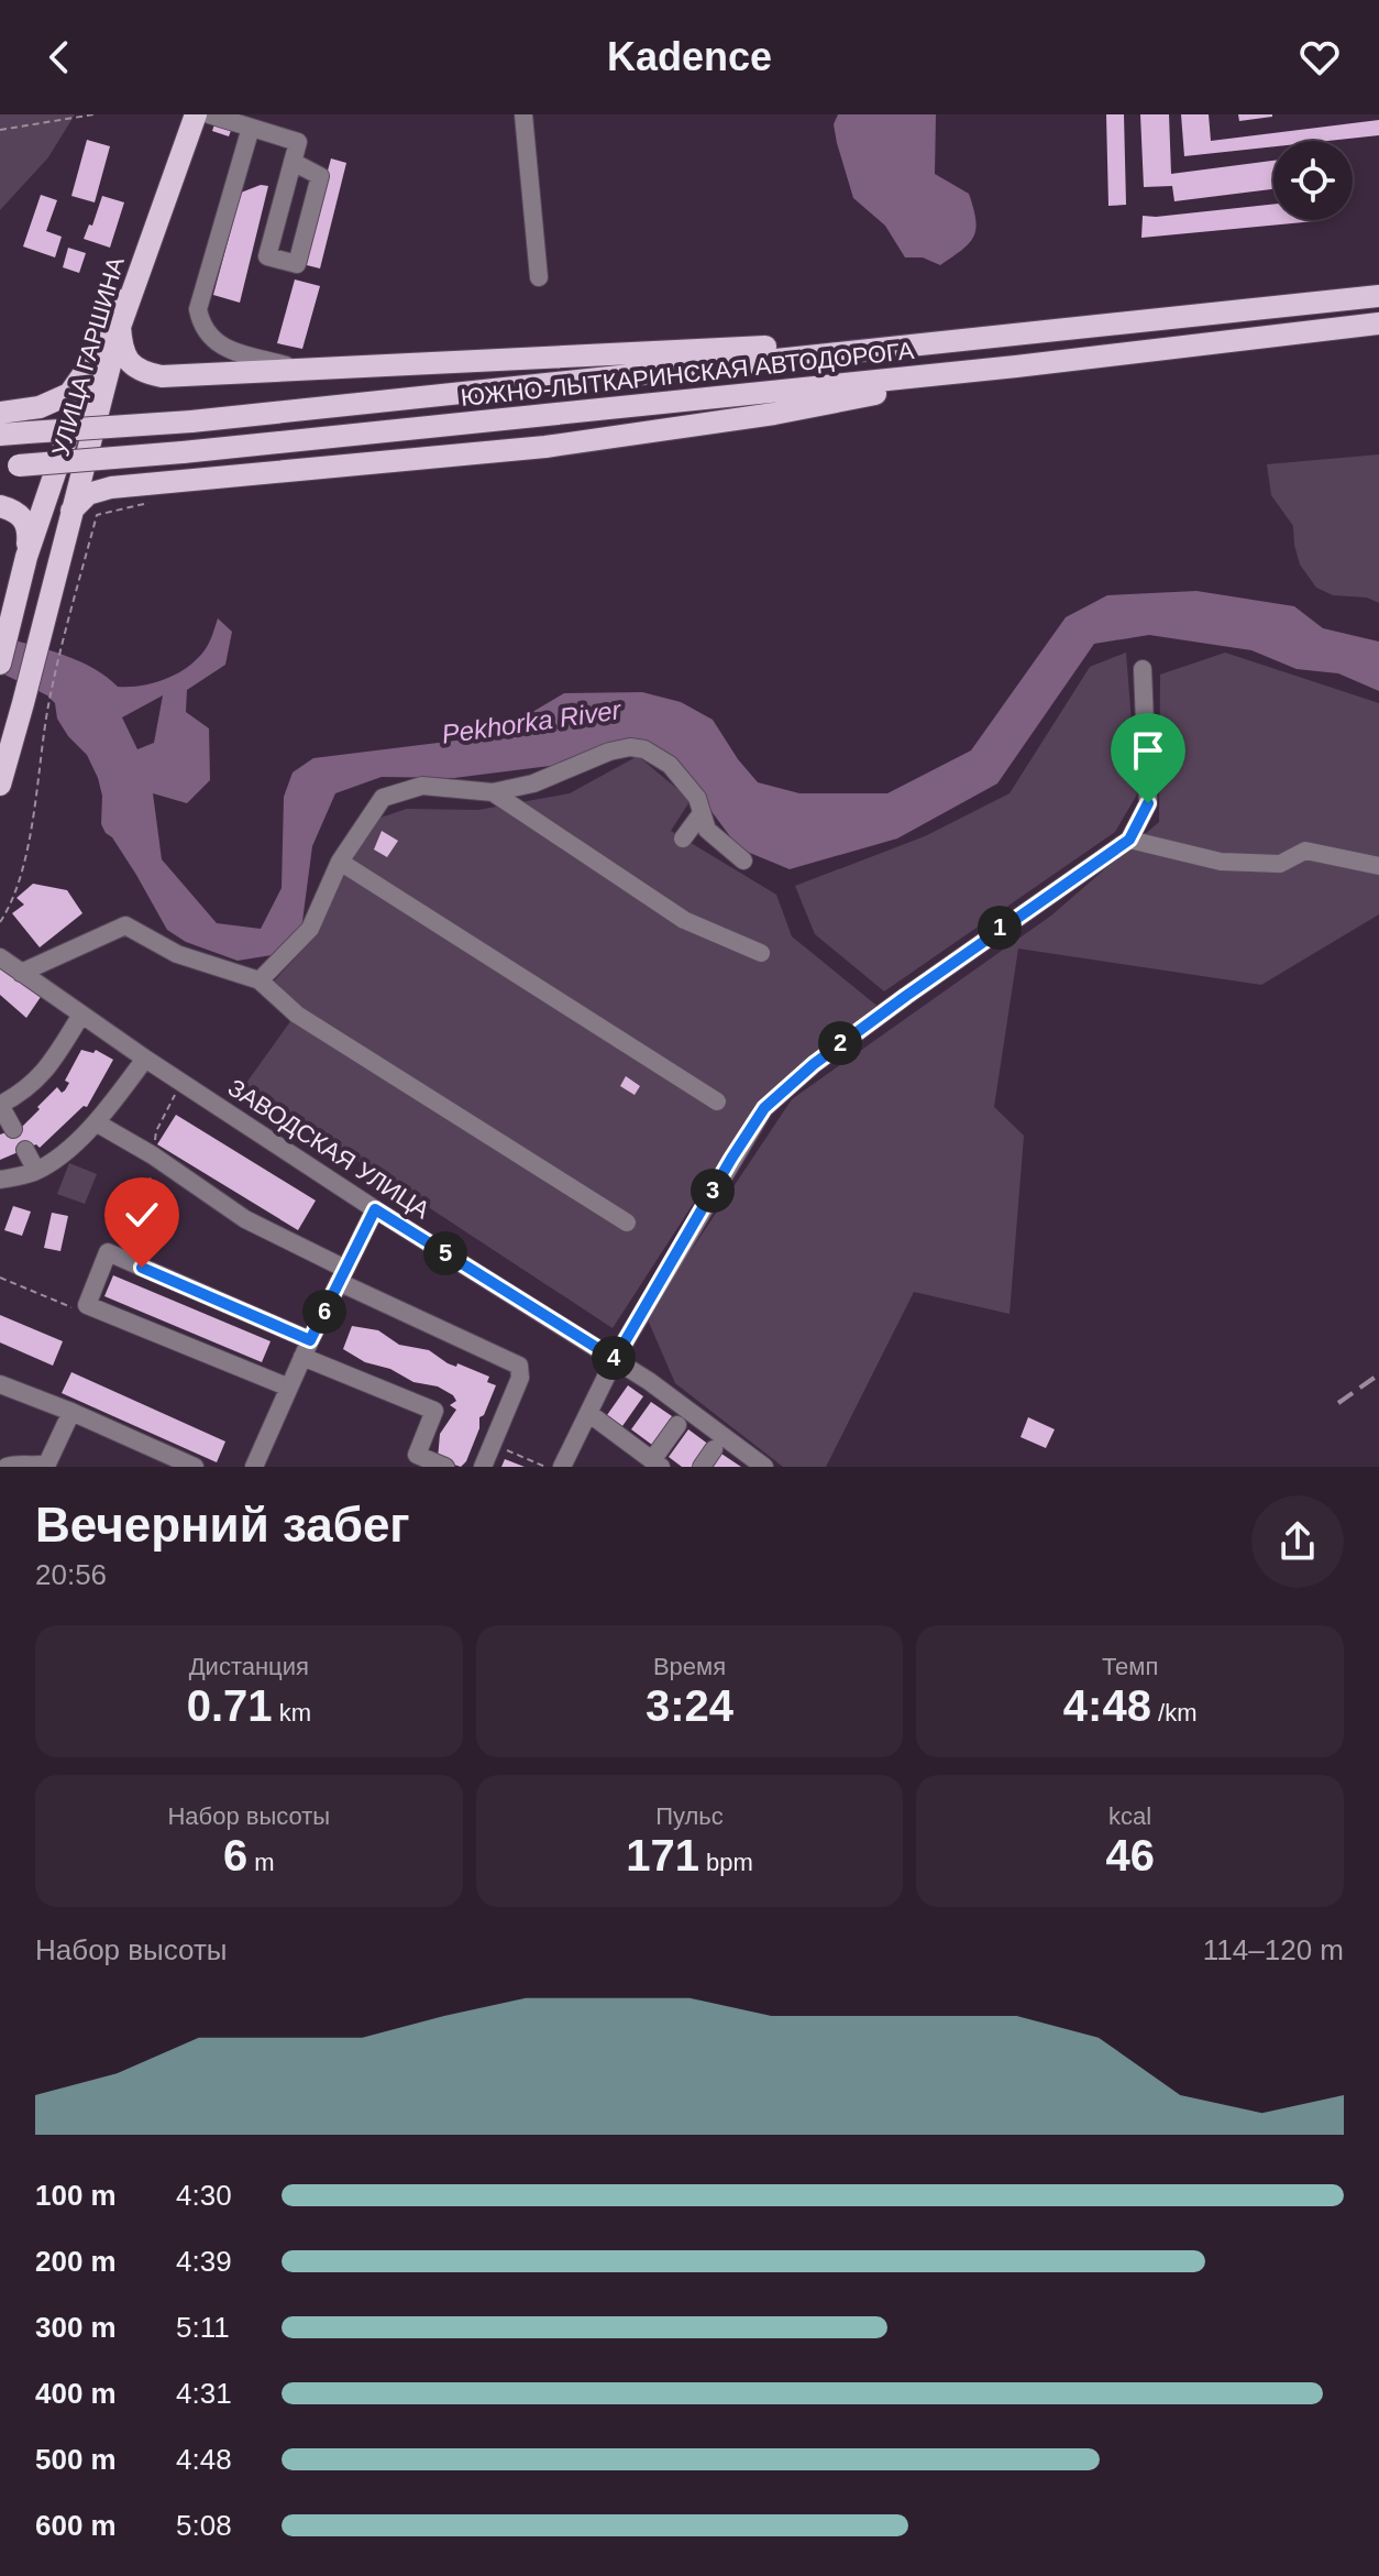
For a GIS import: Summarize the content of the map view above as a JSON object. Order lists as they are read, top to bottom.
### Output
{
  "streets": {
    "main road": ["УЛИЦА ГАРШИНА", "ЮЖНО-ЛЫТКАРИНСКАЯ АВТОДОРОГА"],
    "street": ["ЗАВОДСКАЯ УЛИЦА"]
  },
  "water": ["Pekhorka River"],
  "page": {
    "header": "Kadence",
    "pins": [
      "1",
      "2",
      "3",
      "5",
      "6",
      "4"
    ],
    "heading": ["Вечерний забег", "20:56"],
    "stats": [
      ["Дистанция", "0.71 km"],
      ["Время", "3:24"],
      ["Темп", "4:48 /km"],
      ["Набор высоты", "6 m"],
      ["Пульс", "171 bpm"],
      ["kcal", "46"]
    ],
    "chart": ["Набор высоты", "114–120 m"],
    "list": [
      {
        "name": "100 m",
        "note": "4:30"
      },
      {
        "name": "200 m",
        "note": "4:39"
      },
      {
        "name": "300 m",
        "note": "5:11"
      },
      {
        "name": "400 m",
        "note": "4:31"
      },
      {
        "name": "500 m",
        "note": "4:48"
      },
      {
        "name": "600 m",
        "note": "5:08"
      }
    ]
  }
}
